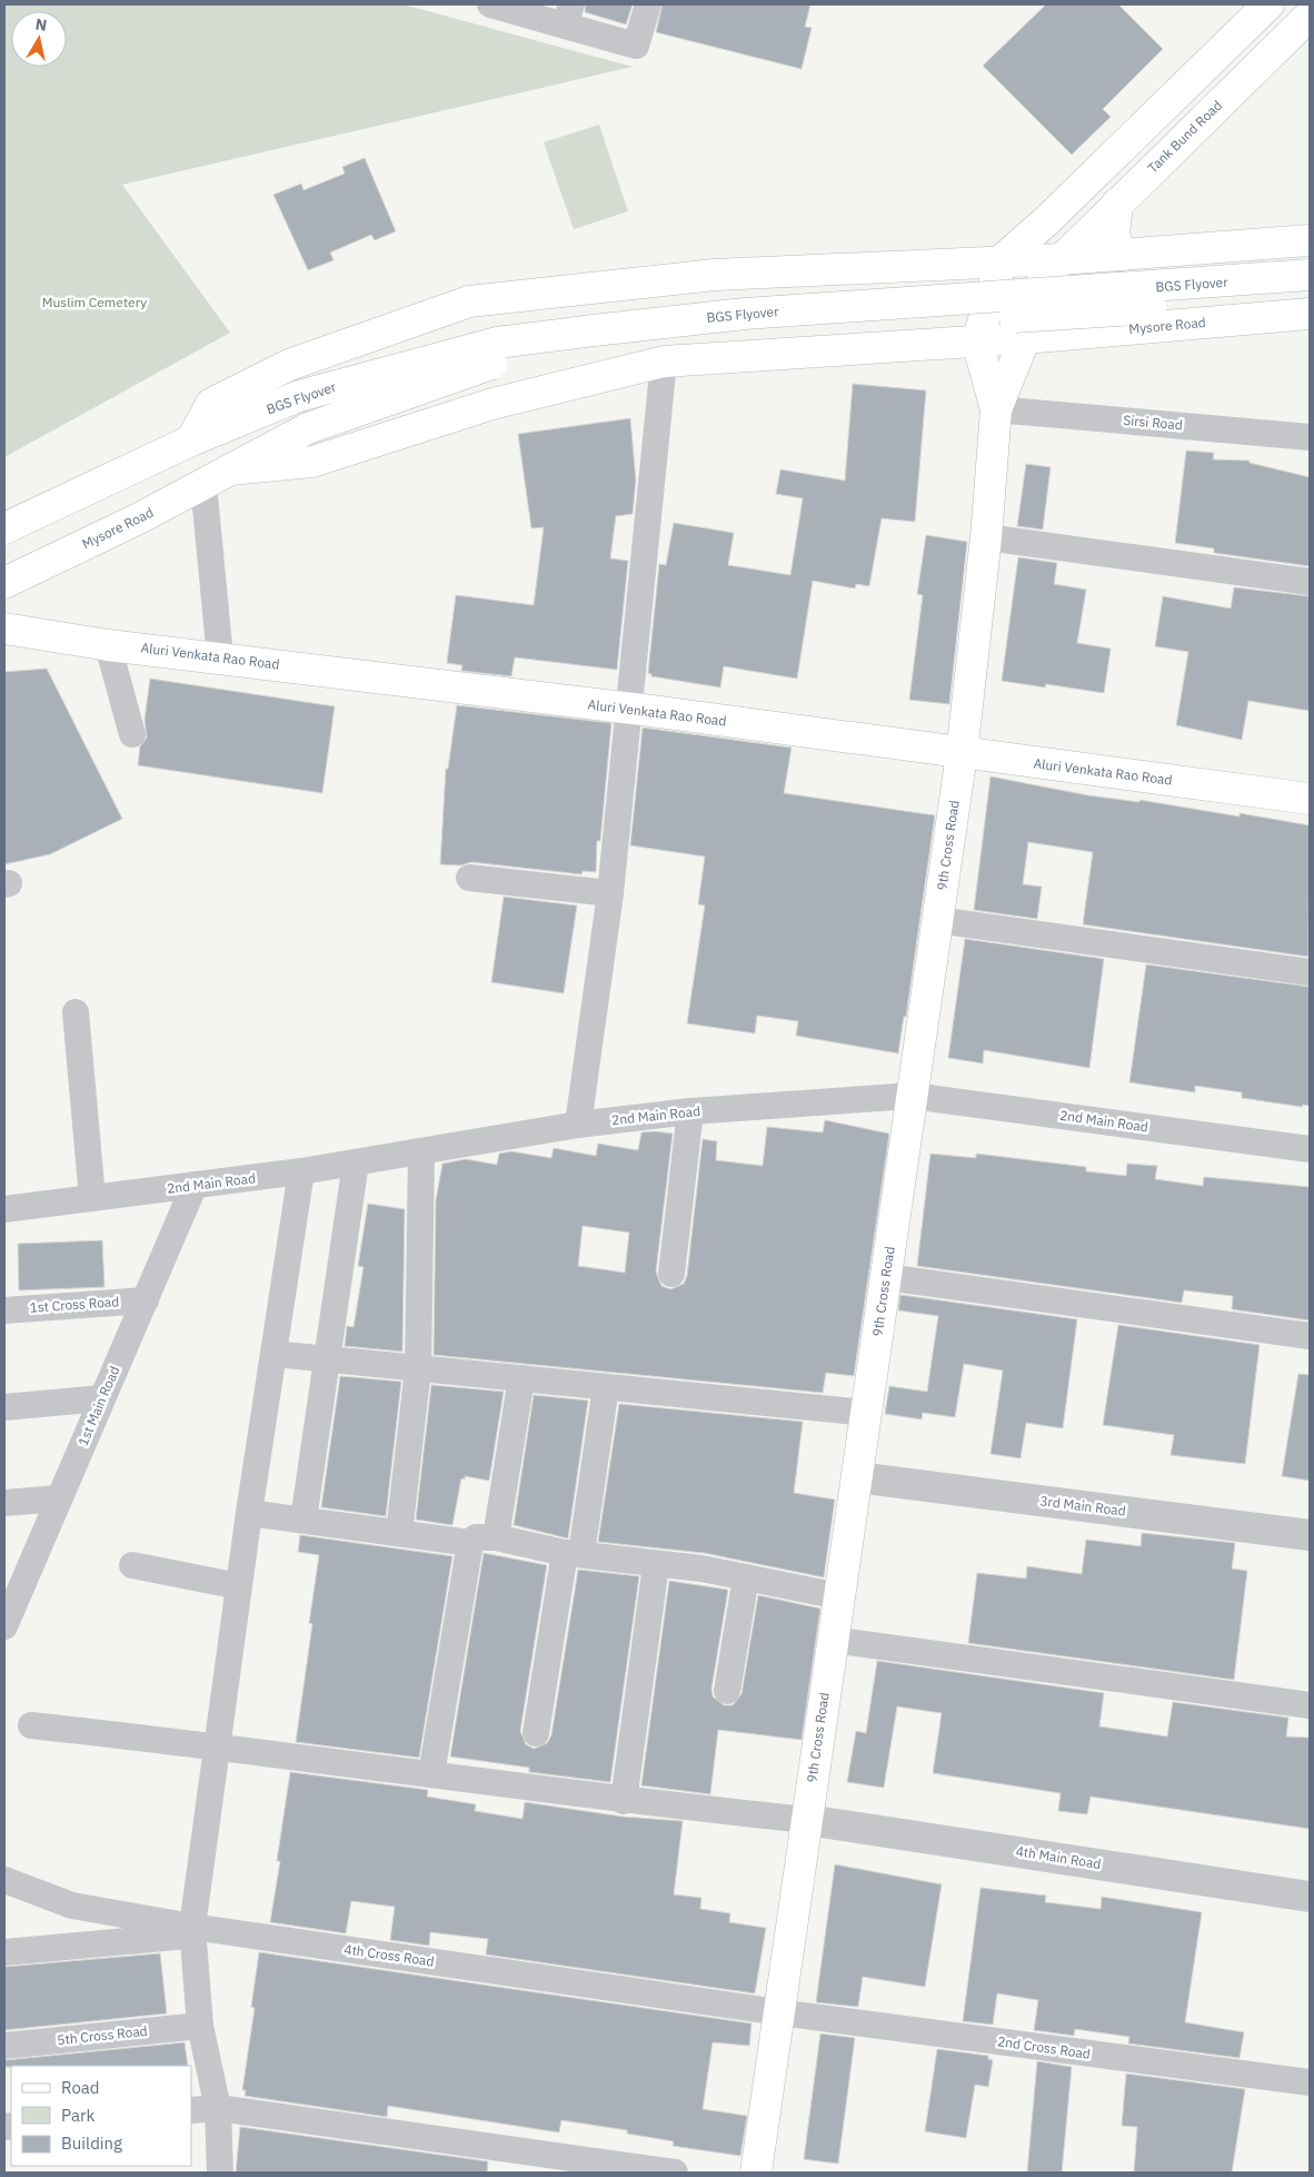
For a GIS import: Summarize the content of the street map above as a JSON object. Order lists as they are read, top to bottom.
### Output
{
  "streets": {
    "main road": [
      "Tank Bund Road",
      "BGS Flyover",
      "Mysore Road",
      "Aluri Venkata Rao Road",
      "9th Cross Road"
    ],
    "street": [
      "Sirsi Road",
      "2nd Main Road",
      "1st Cross Road",
      "1st Main Road",
      "3rd Main Road",
      "4th Main Road",
      "4th Cross Road",
      "5th Cross Road",
      "2nd Cross Road"
    ]
  },
  "crossings": [
    ["Tank Bund Road", "Mysore Road"],
    ["Tank Bund Road", "Sirsi Road"],
    ["Tank Bund Road", "9th Cross Road"],
    ["BGS Flyover", "Mysore Road"],
    ["Sirsi Road", "9th Cross Road"],
    ["Aluri Venkata Rao Road", "9th Cross Road"],
    ["9th Cross Road", "2nd Main Road"],
    ["9th Cross Road", "3rd Main Road"],
    ["9th Cross Road", "4th Main Road"],
    ["9th Cross Road", "4th Cross Road"],
    ["9th Cross Road", "2nd Cross Road"],
    ["2nd Main Road", "1st Main Road"],
    ["1st Cross Road", "1st Main Road"],
    ["4th Cross Road", "2nd Cross Road"]
  ],
  "parks": ["Muslim Cemetery"],
  "legend": ["Road", "Park", "Building"],
  "north": "top"
}
